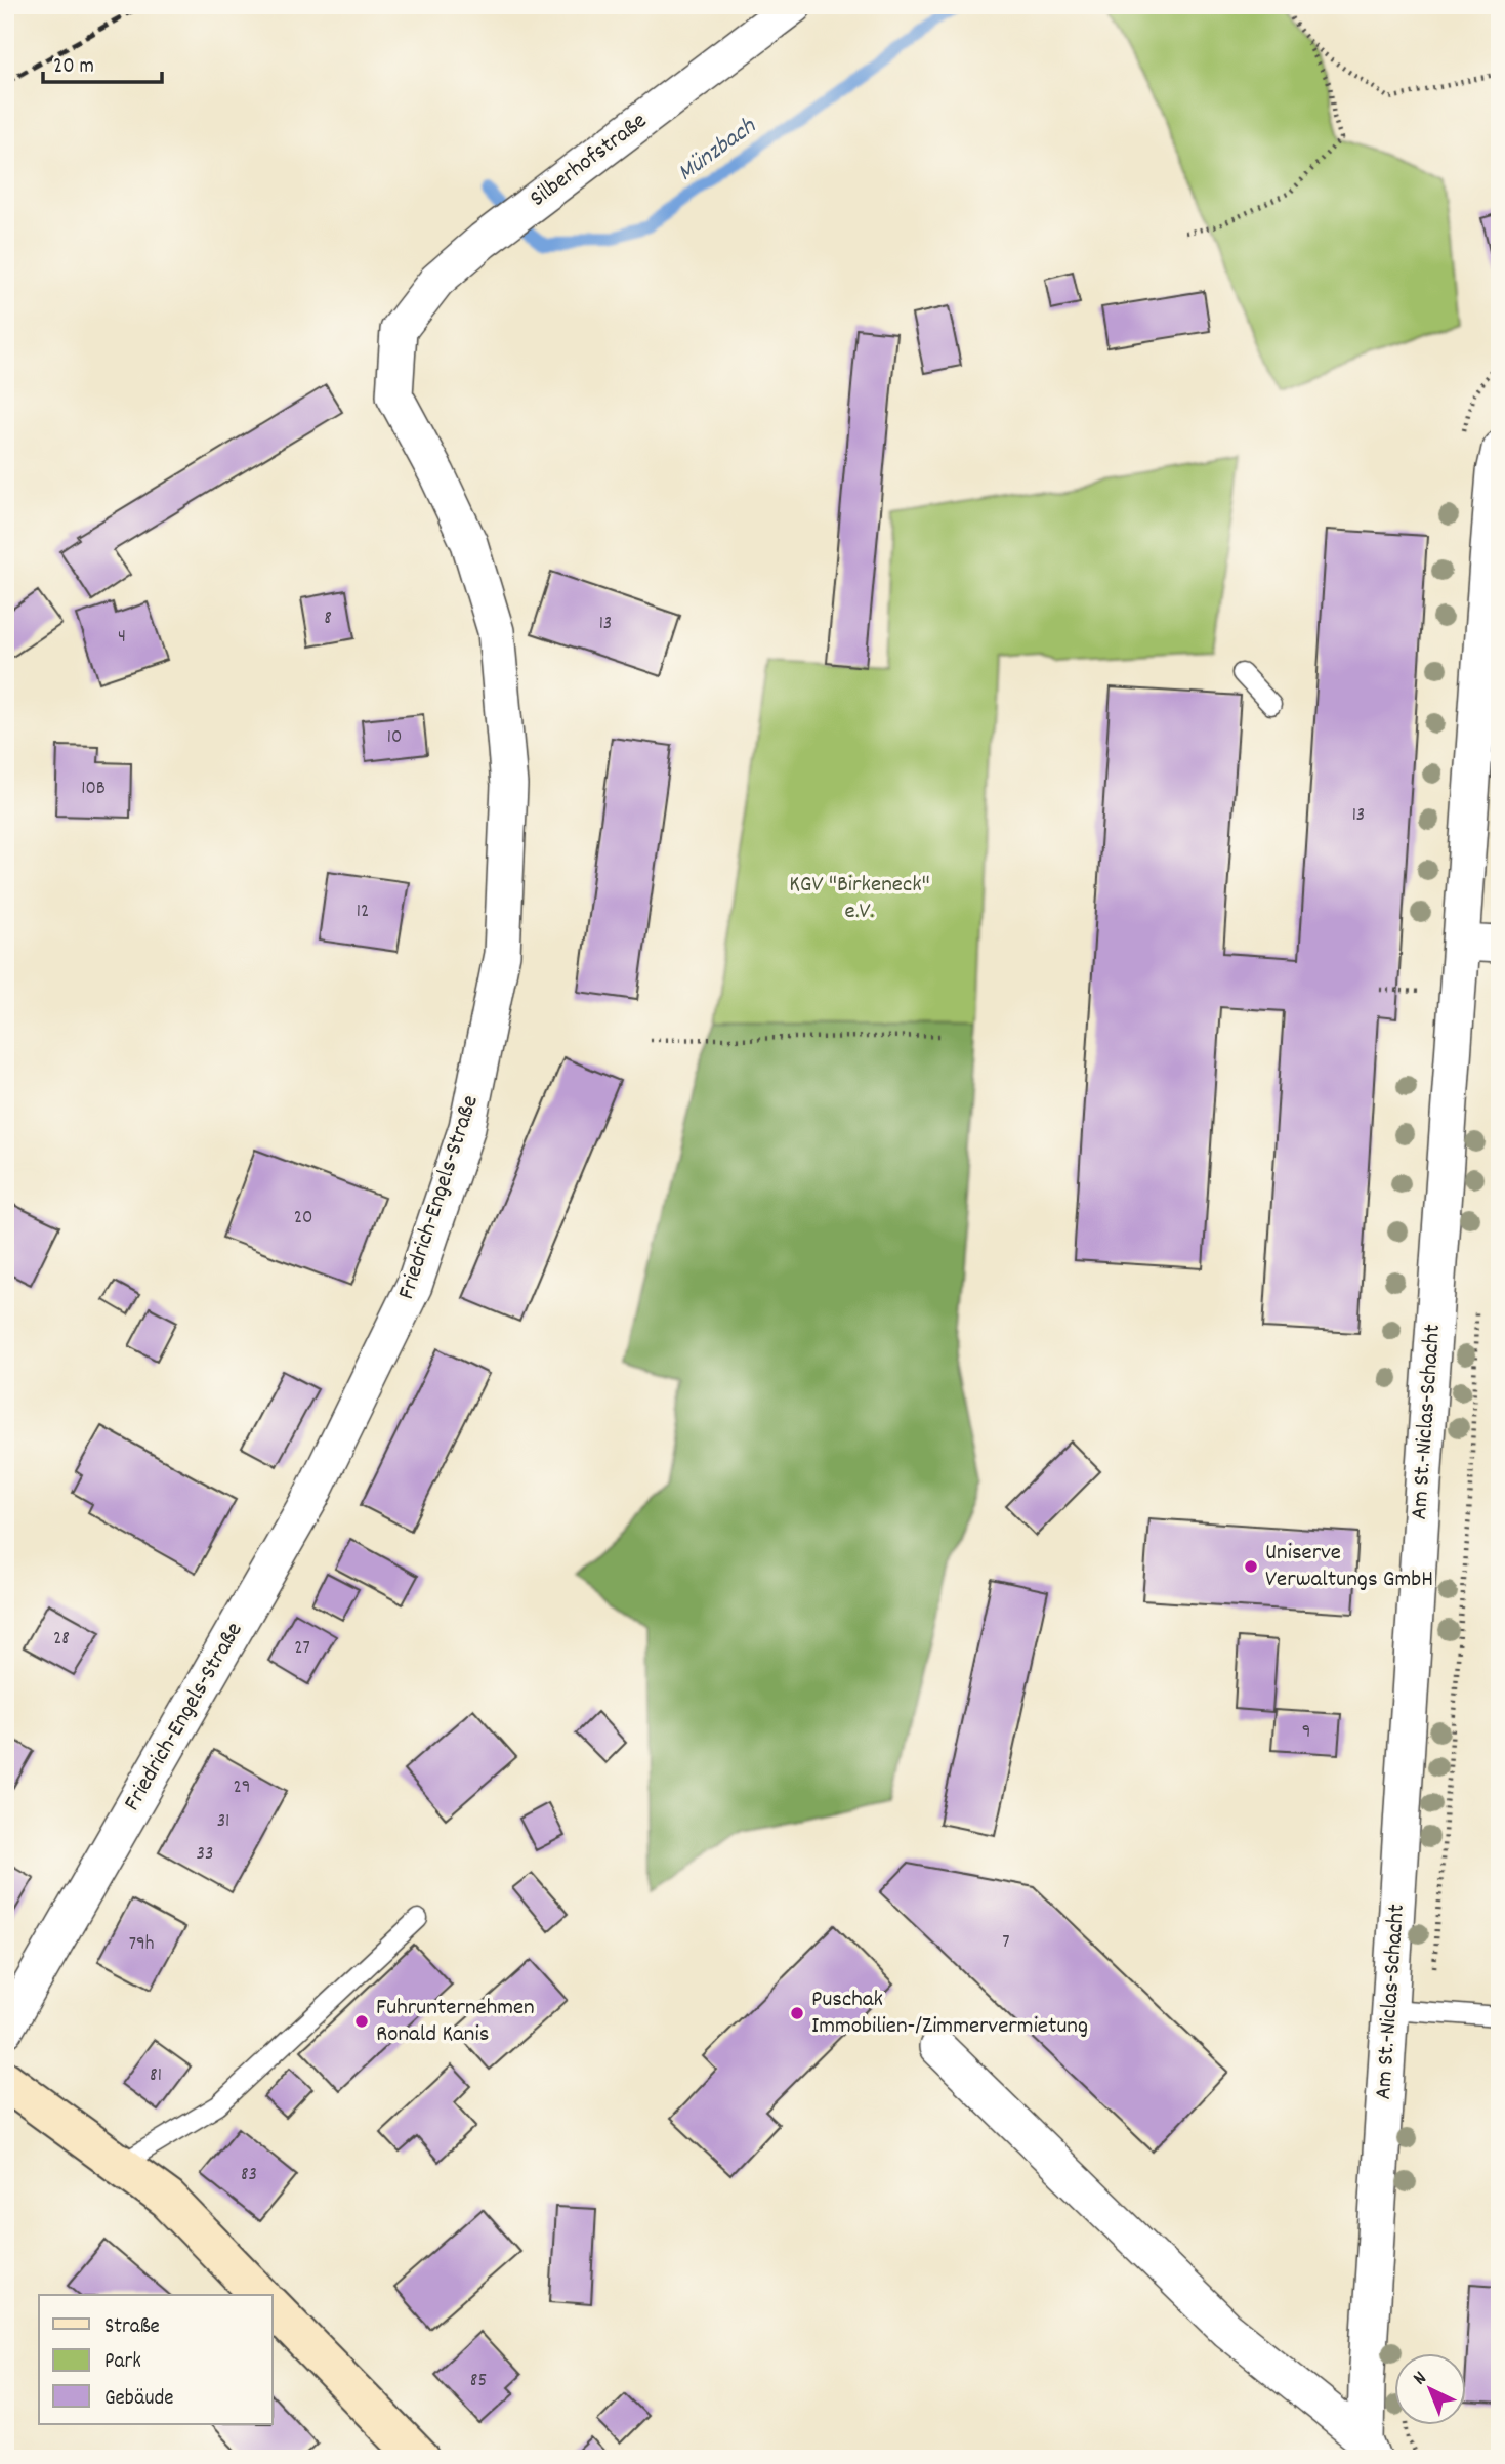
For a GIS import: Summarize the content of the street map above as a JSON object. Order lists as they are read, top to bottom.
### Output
{
  "streets": {
    "street": ["Silberhofstraße", "Friedrich-Engels-Straße", "Am St.-Niclas-Schacht"]
  },
  "crossings": [
    ["Silberhofstraße", "Friedrich-Engels-Straße"]
  ],
  "water": ["Münzbach"],
  "parks": ["KGV \"Birkeneck\" e.V."],
  "places": ["Uniserve Verwaltungs GmbH", "Puschak Immobilien-/Zimmervermietung", "Fuhrunternehmen Ronald Kanis"],
  "house_numbers": [
    "8",
    "13",
    "4",
    "10",
    "10B",
    "13",
    "12",
    "20",
    "28",
    "27",
    "9",
    "29",
    "31",
    "33",
    "7",
    "79h",
    "81",
    "83",
    "85"
  ],
  "legend": ["Straße", "Park", "Gebäude"],
  "scale_bar": "20 m",
  "north": "top left"
}
